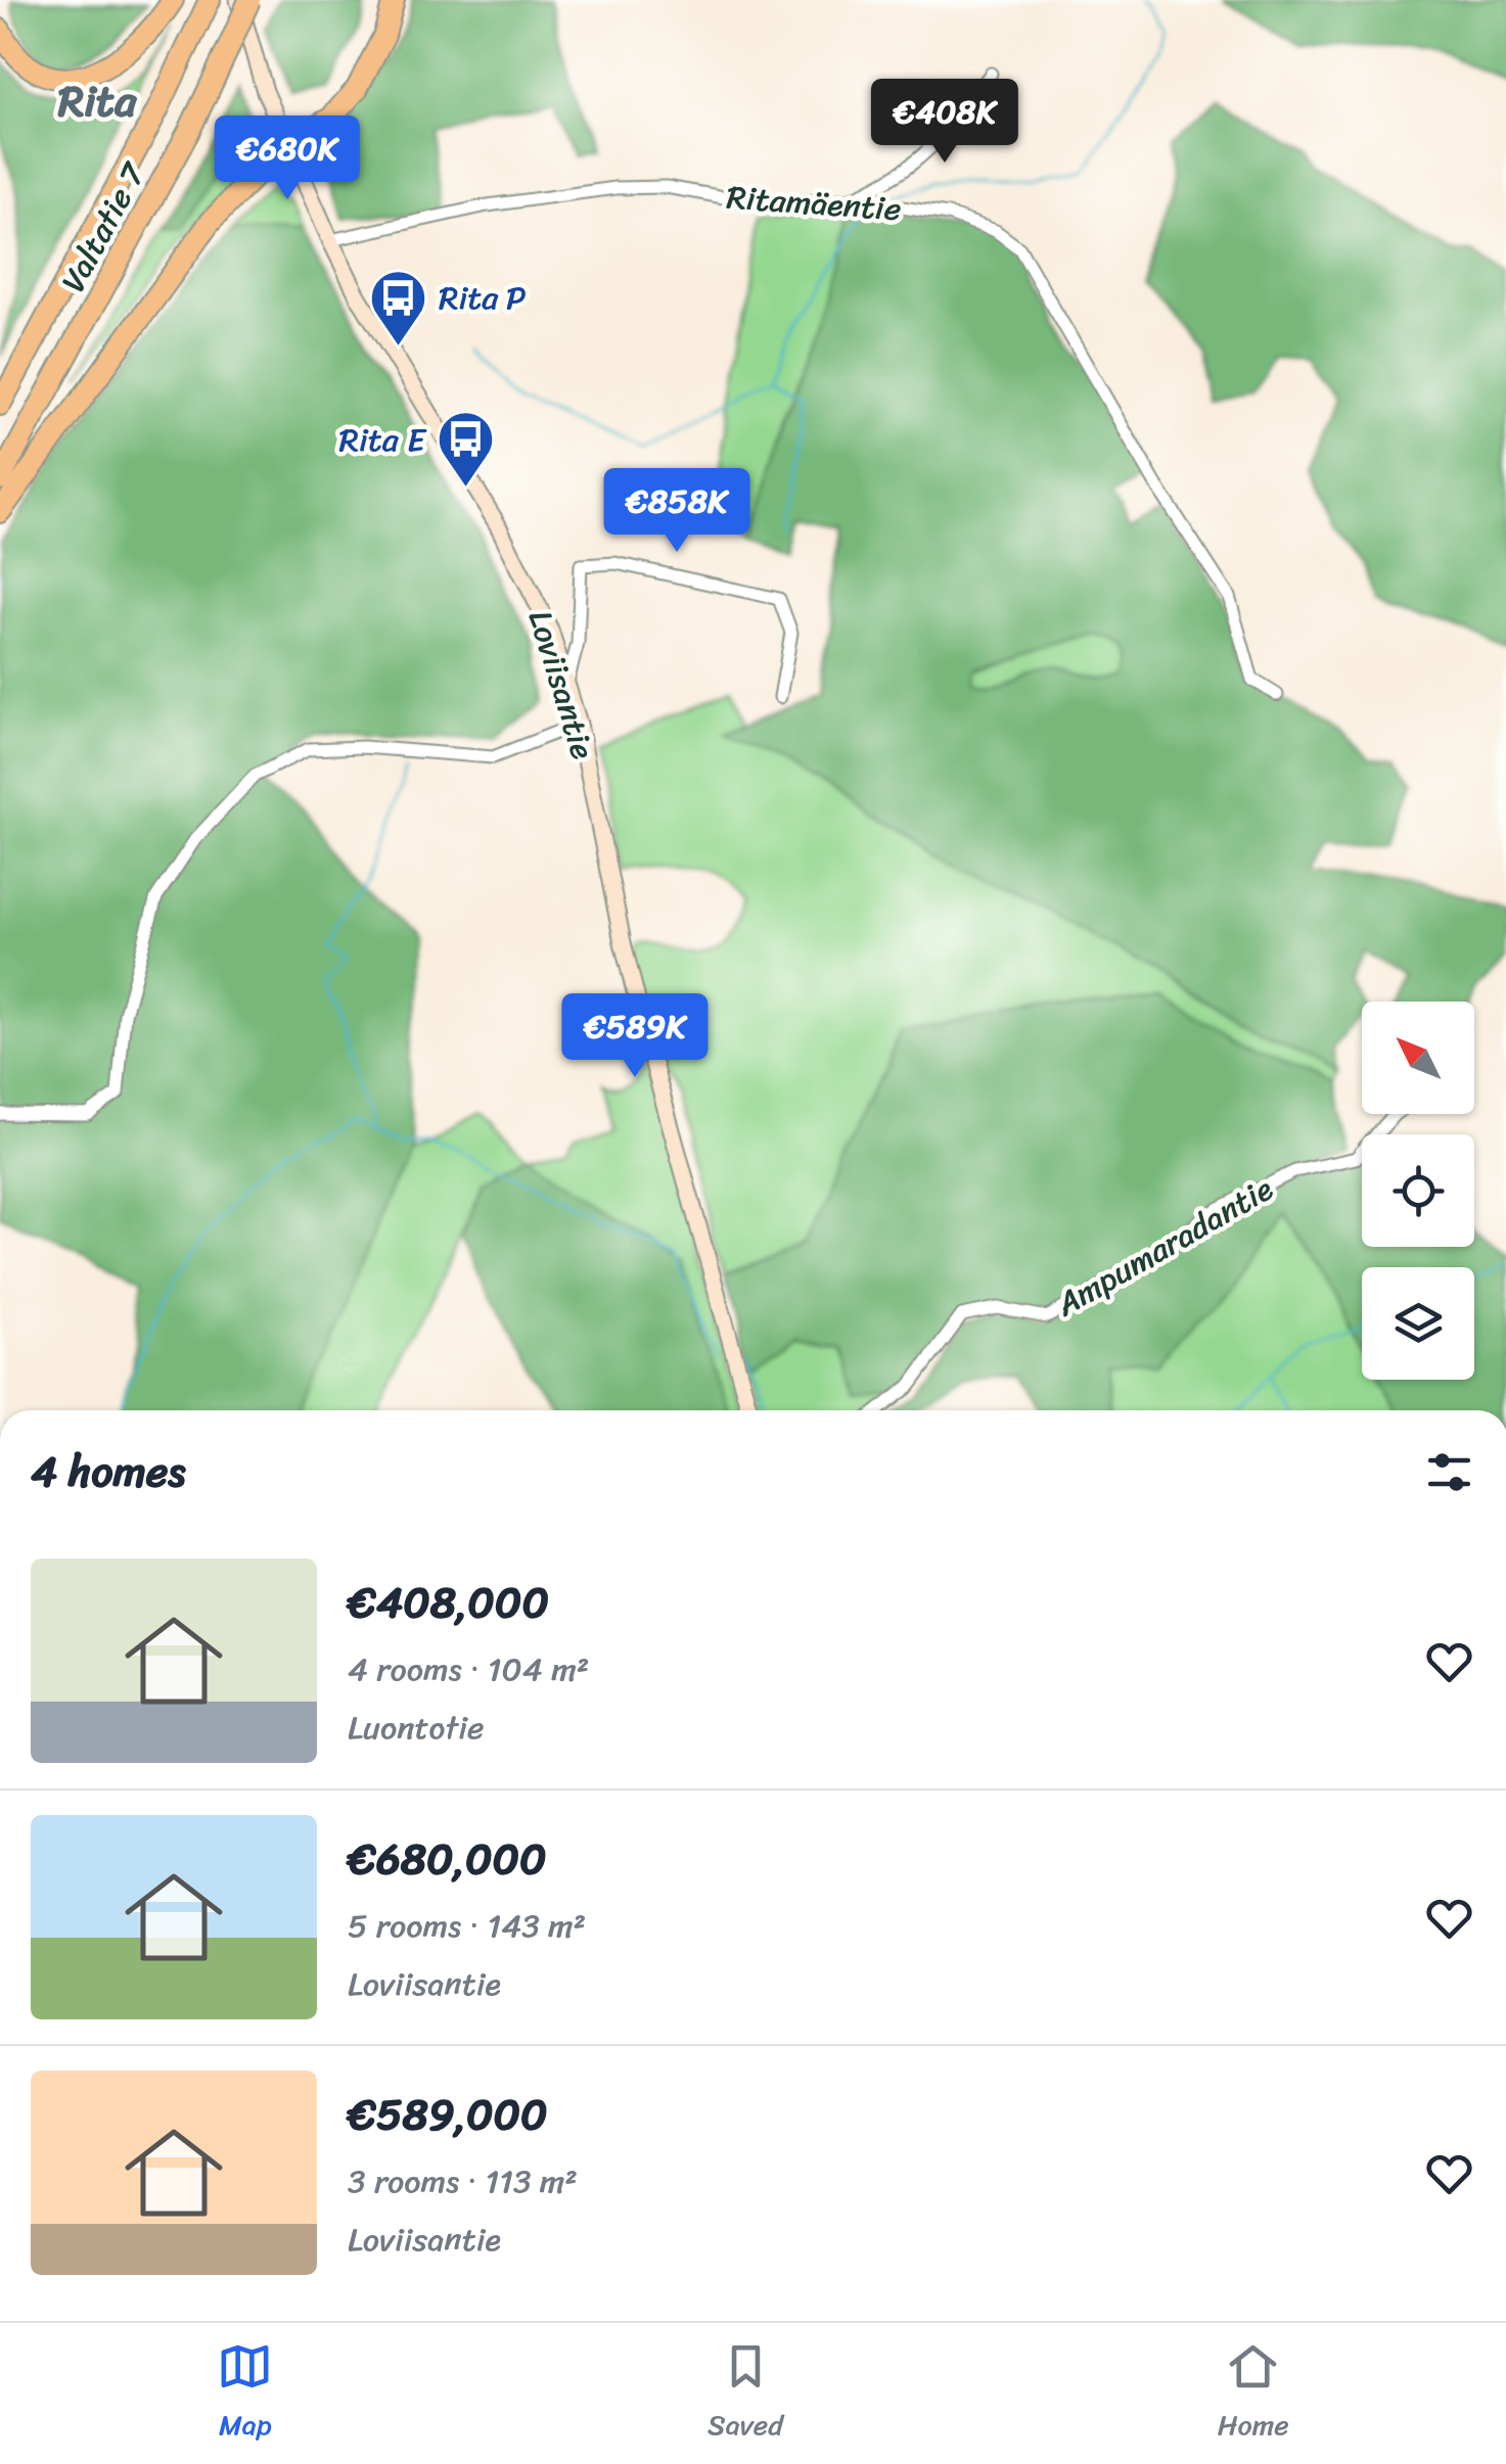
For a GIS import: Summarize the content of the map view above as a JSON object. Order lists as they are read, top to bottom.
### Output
{
  "streets": {
    "highway": ["Valtatie 7"],
    "main road": ["Loviisantie"],
    "street": ["Ritamäentie", "Ampumaradantie"]
  },
  "crossings": [
    ["Ritamäentie", "Loviisantie"]
  ],
  "districts": ["Rita"],
  "places": {
    "bus stop": ["Rita P", "Rita E"]
  },
  "north": "top left",
  "page": {
    "price": [
      "€408K",
      "€680K",
      "€858K",
      "€589K"
    ],
    "heading": "4 homes",
    "list": [
      {
        "name": "€408,000",
        "note": "4 rooms · 104 m² · Luontotie"
      },
      {
        "name": "€680,000",
        "note": "5 rooms · 143 m² · Loviisantie"
      },
      {
        "name": "€589,000",
        "note": "3 rooms · 113 m² · Loviisantie"
      }
    ],
    "tabs": ["Map", "Saved", "Home"]
  }
}
